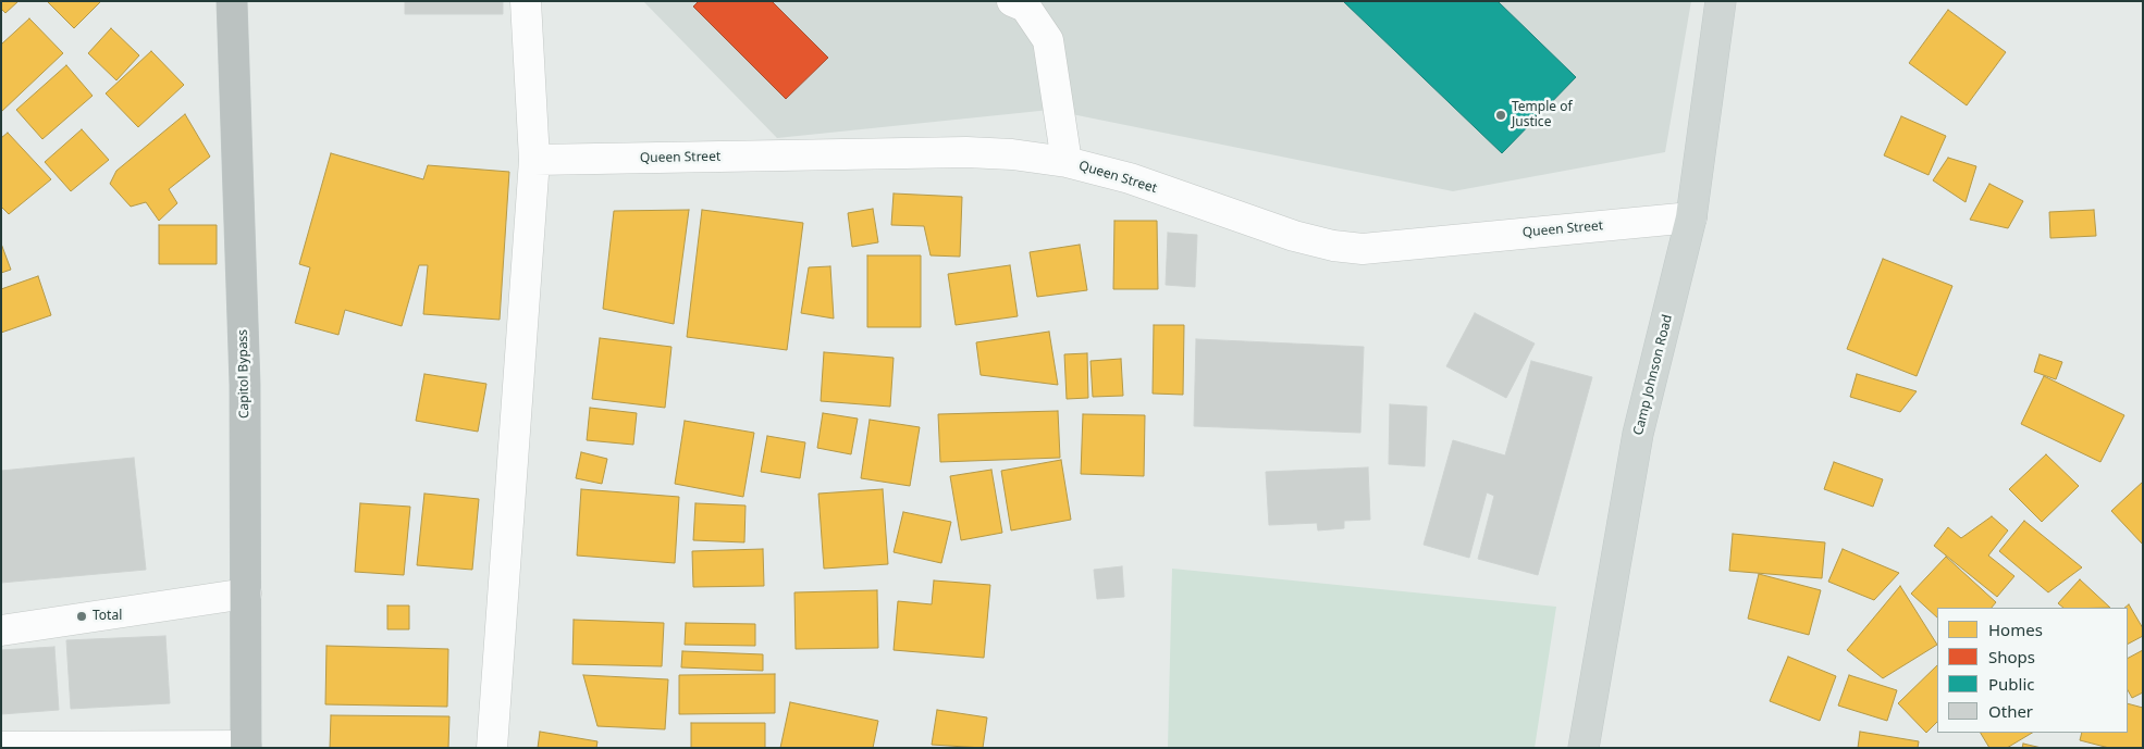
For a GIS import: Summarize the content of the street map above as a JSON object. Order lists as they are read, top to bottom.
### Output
{
  "streets": {
    "highway": ["Capitol Bypass"],
    "main road": ["Camp Johnson Road"],
    "street": ["Queen Street"]
  },
  "crossings": [
    ["Queen Street", "Camp Johnson Road"]
  ],
  "places": ["Temple of Justice", "Total"],
  "legend": [
    "Homes",
    "Shops",
    "Public",
    "Other"
  ]
}
